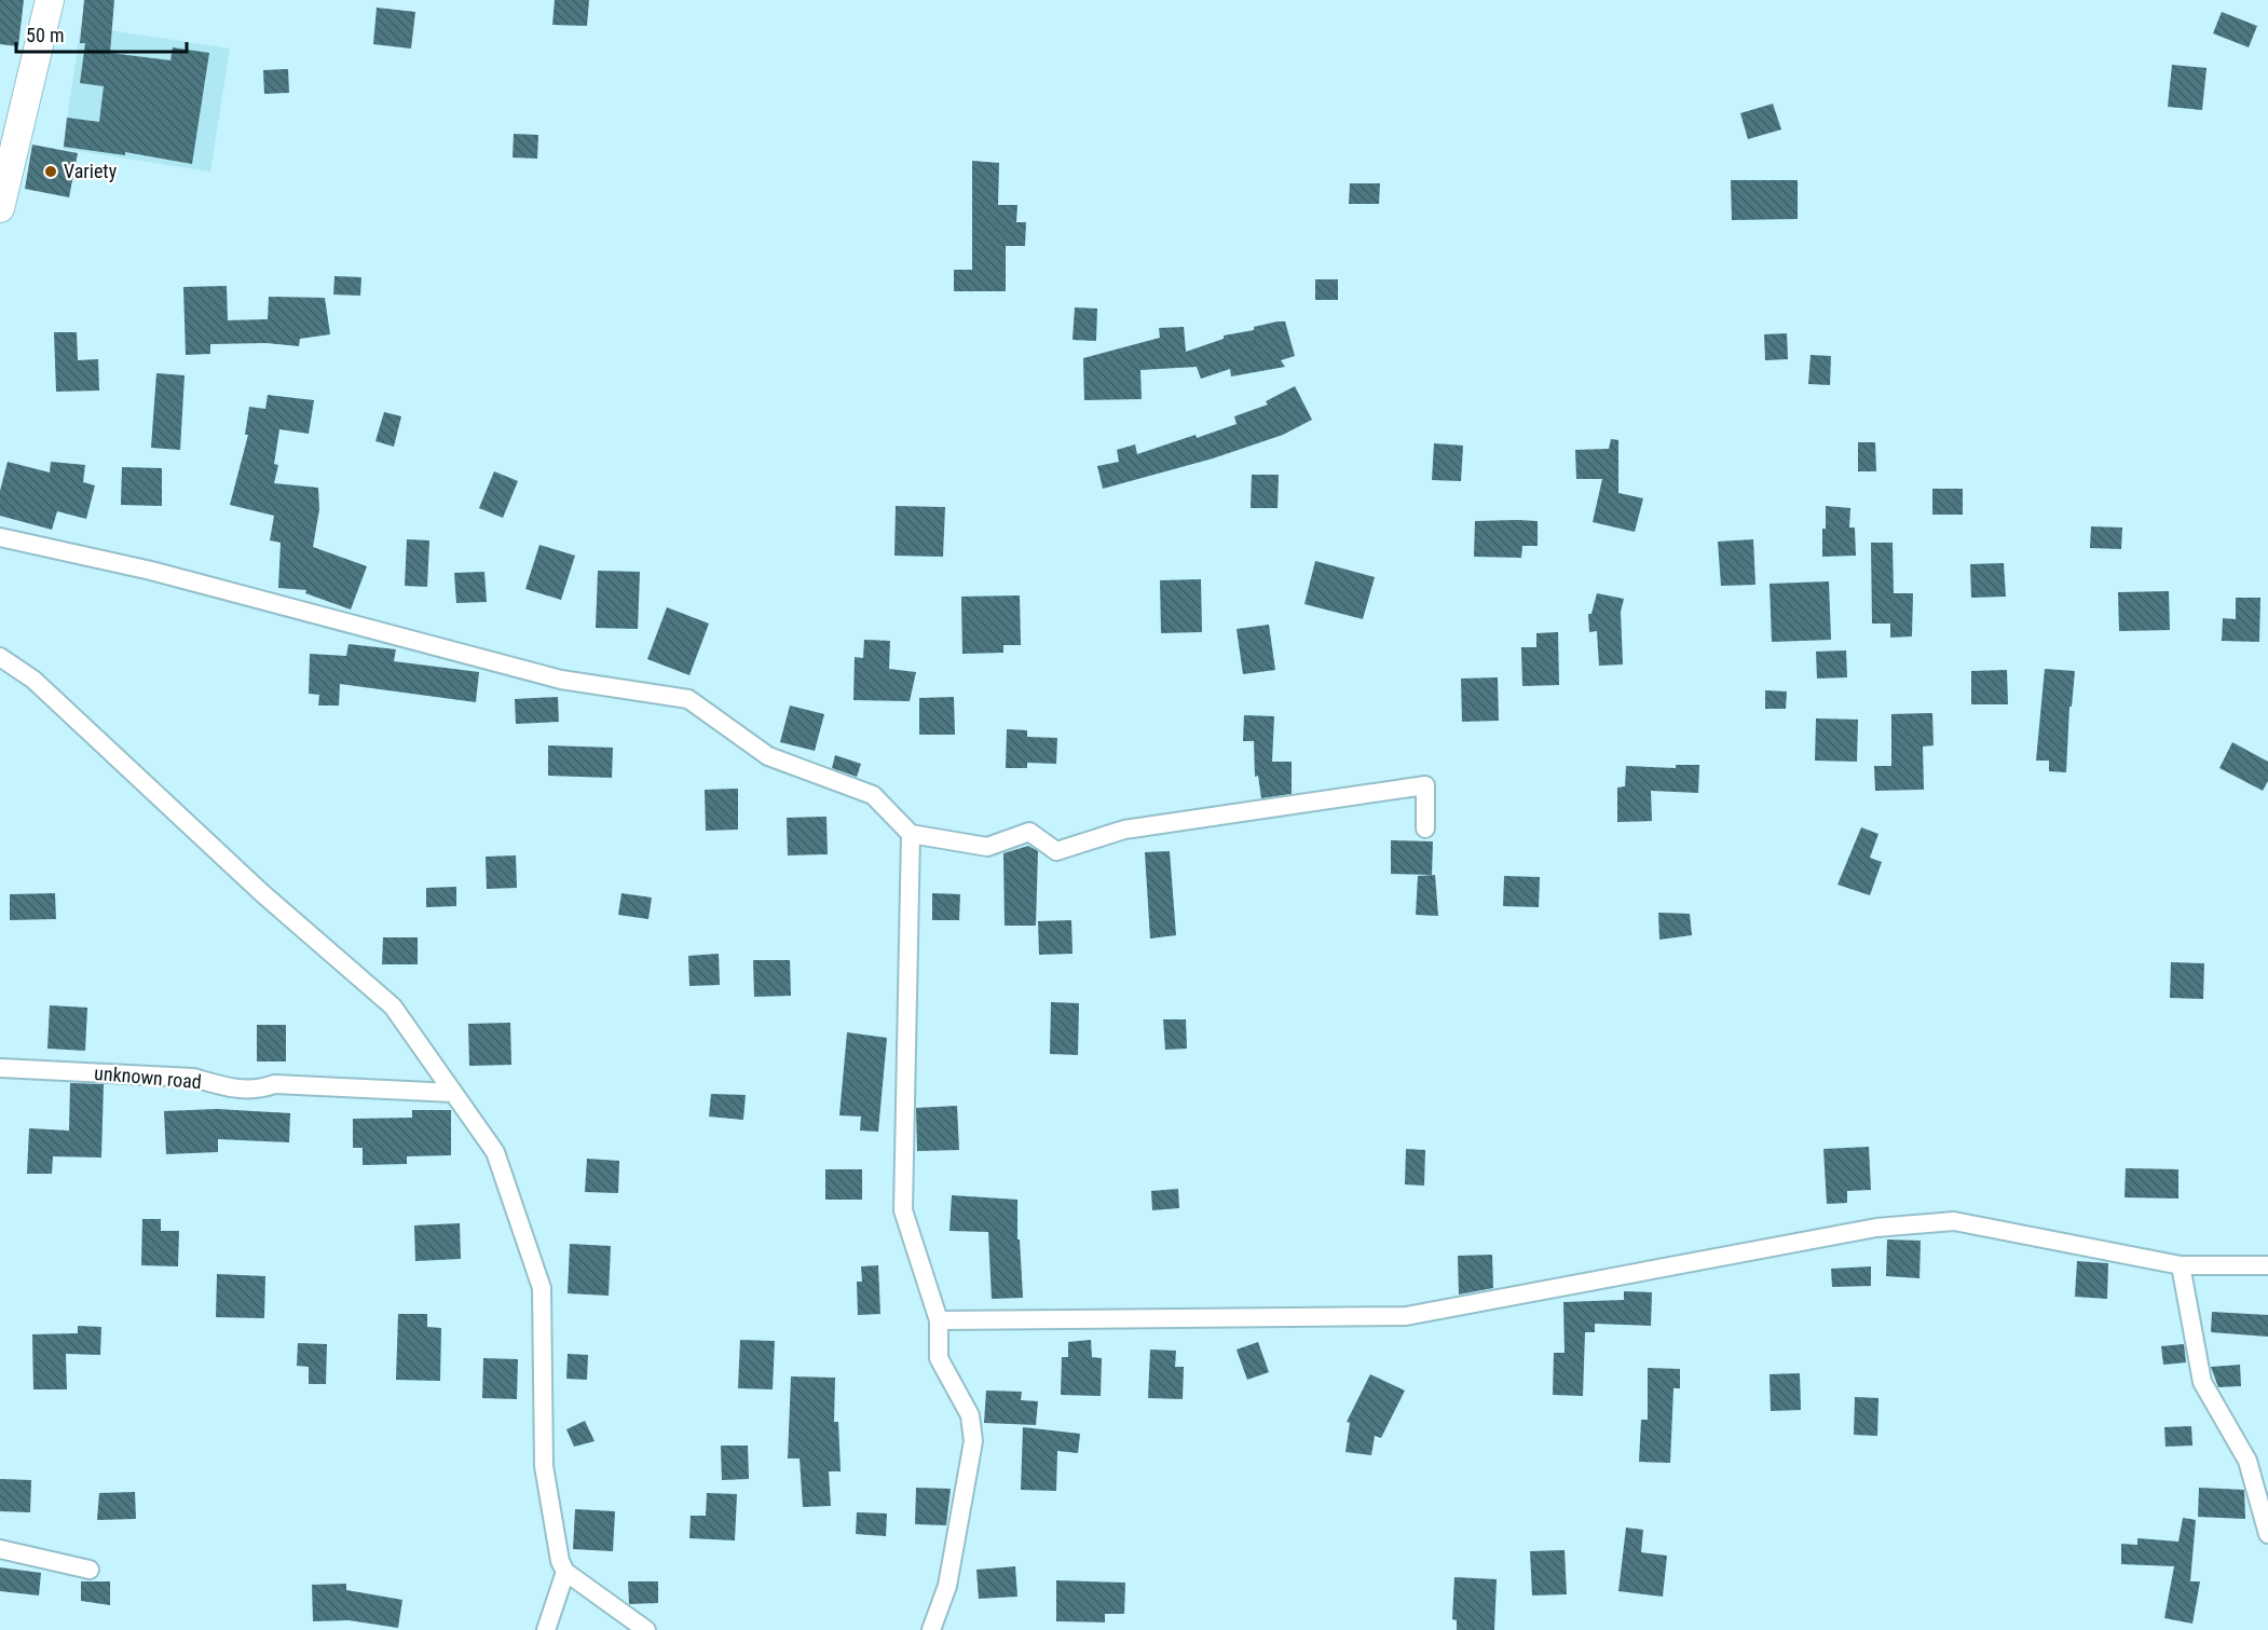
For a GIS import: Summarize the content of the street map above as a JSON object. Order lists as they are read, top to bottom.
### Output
{
  "streets": {
    "street": ["unknown road"]
  },
  "places": ["Variety"],
  "scale_bar": "50 m"
}
